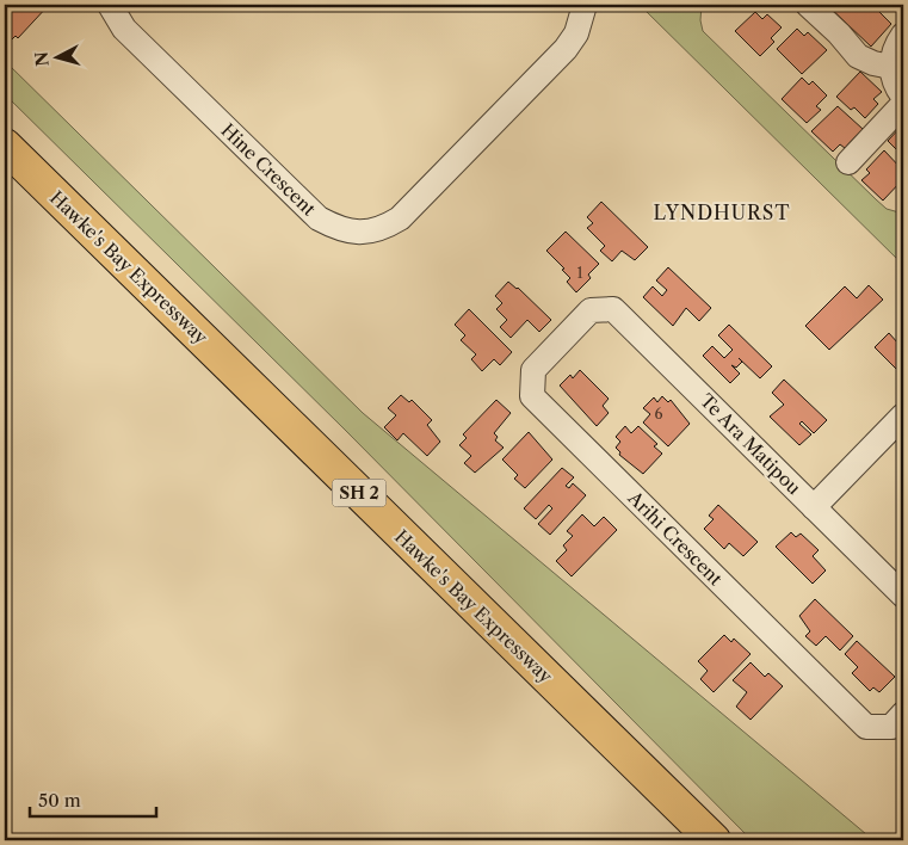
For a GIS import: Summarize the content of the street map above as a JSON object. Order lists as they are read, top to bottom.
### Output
{
  "streets": {
    "highway": ["Hawke's Bay Expressway", "SH 2"],
    "street": ["Hine Crescent", "Te Ara Matipou", "Arihi Crescent"]
  },
  "crossings": [
    ["Te Ara Matipou", "Arihi Crescent"]
  ],
  "districts": ["LYNDHURST"],
  "house_numbers": ["1", "6"],
  "scale_bar": "50 m",
  "north": "left"
}
